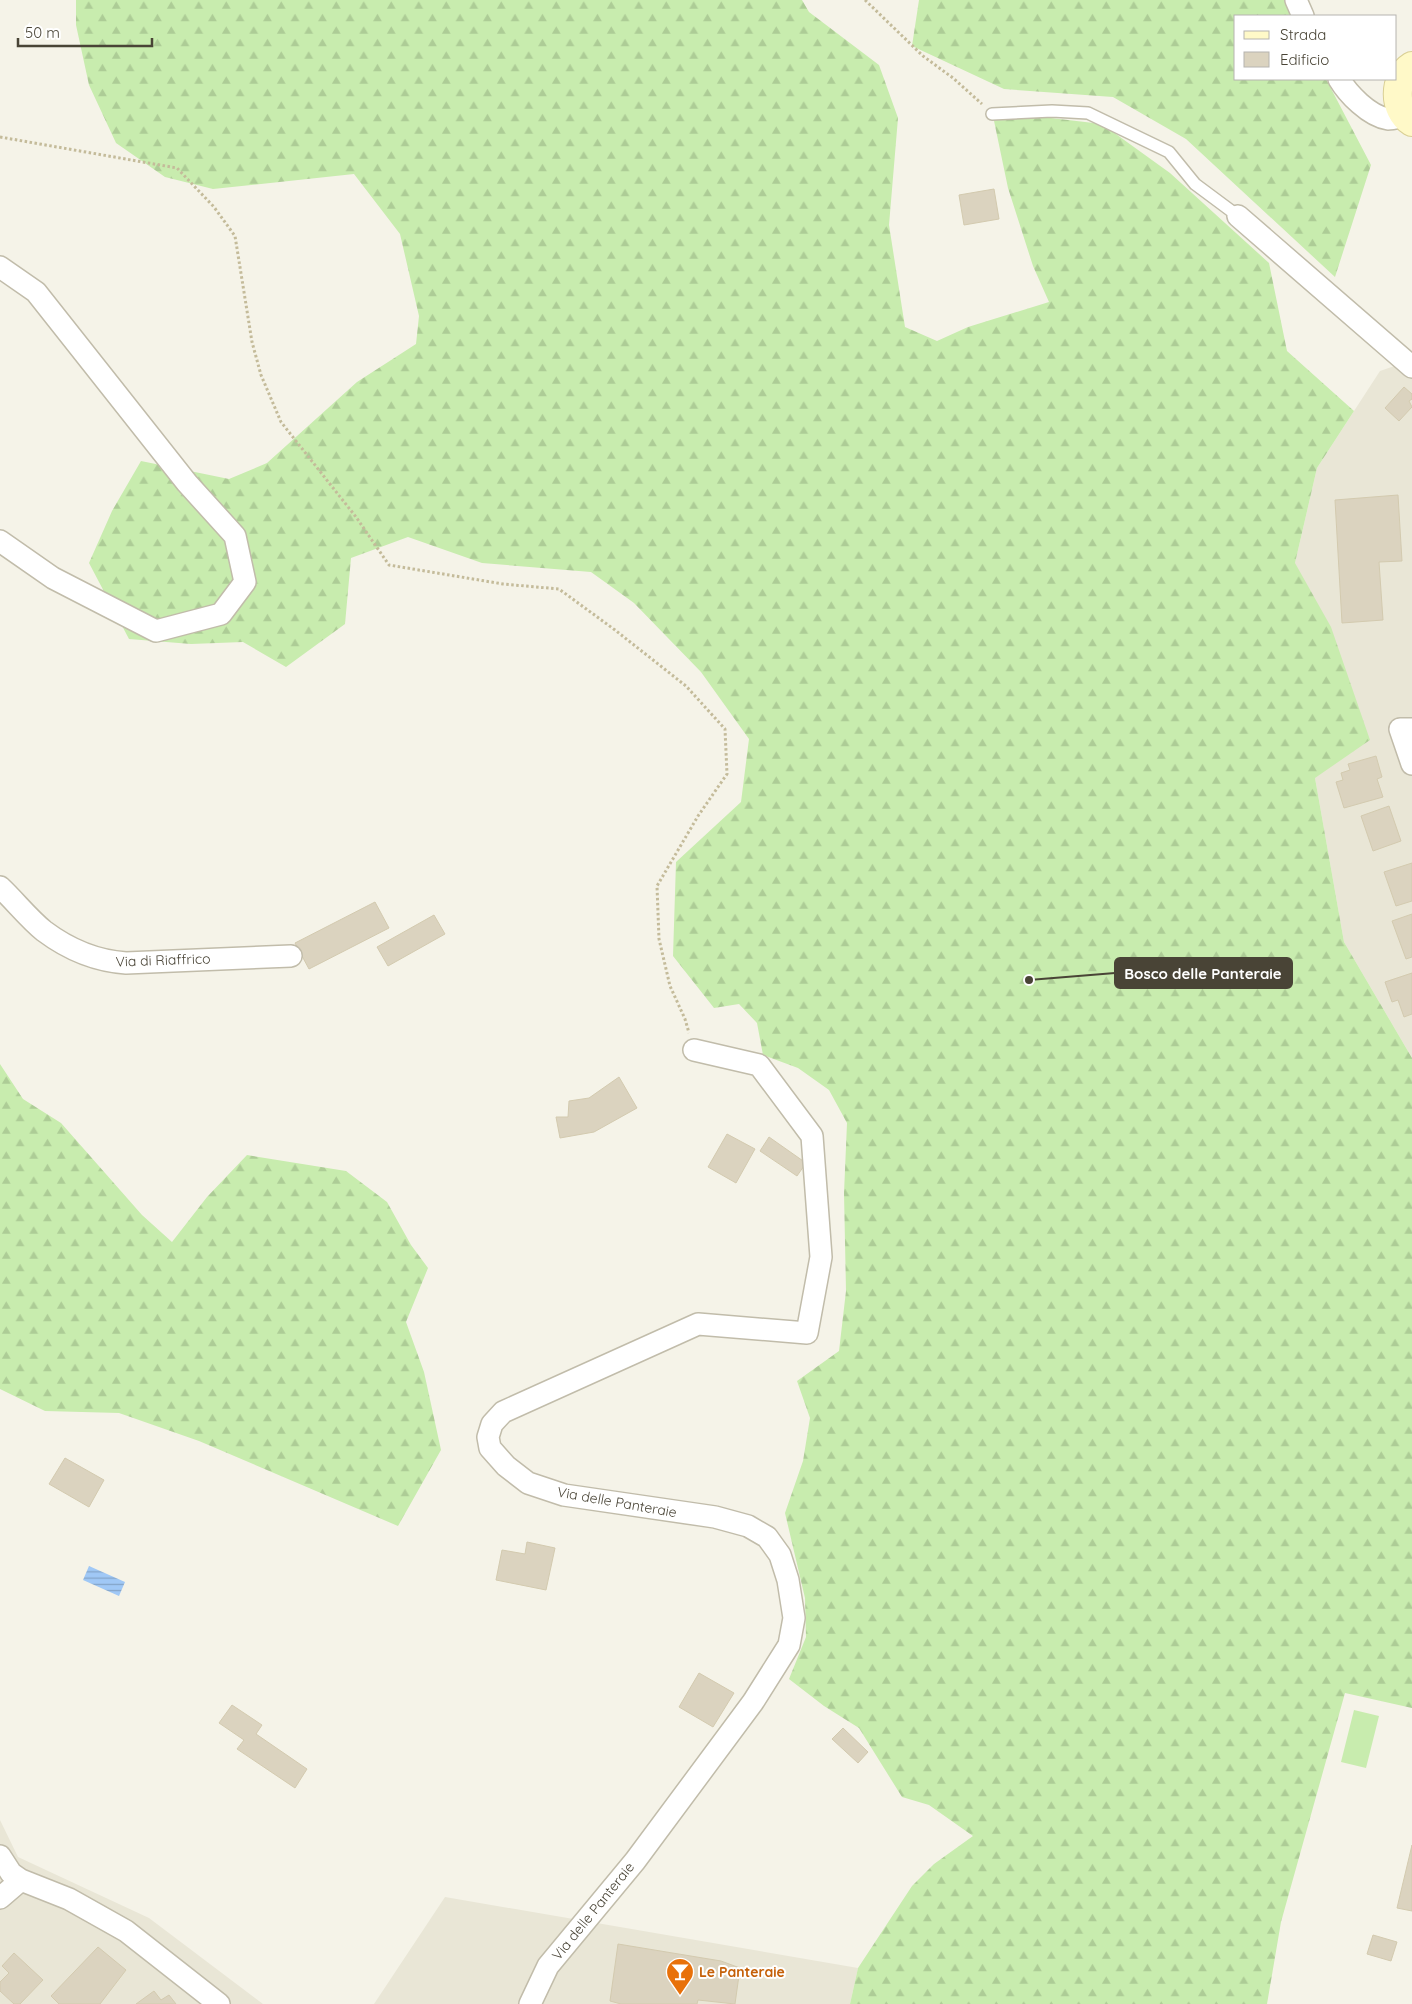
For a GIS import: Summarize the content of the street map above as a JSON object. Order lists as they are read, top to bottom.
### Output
{
  "streets": {
    "street": ["Via di Riaffrico", "Via delle Panteraie"]
  },
  "places": {
    "other": ["Bosco delle Panteraie"],
    "bar": ["Le Panteraie"]
  },
  "legend": ["Strada", "Edificio"],
  "scale_bar": "50 m"
}
